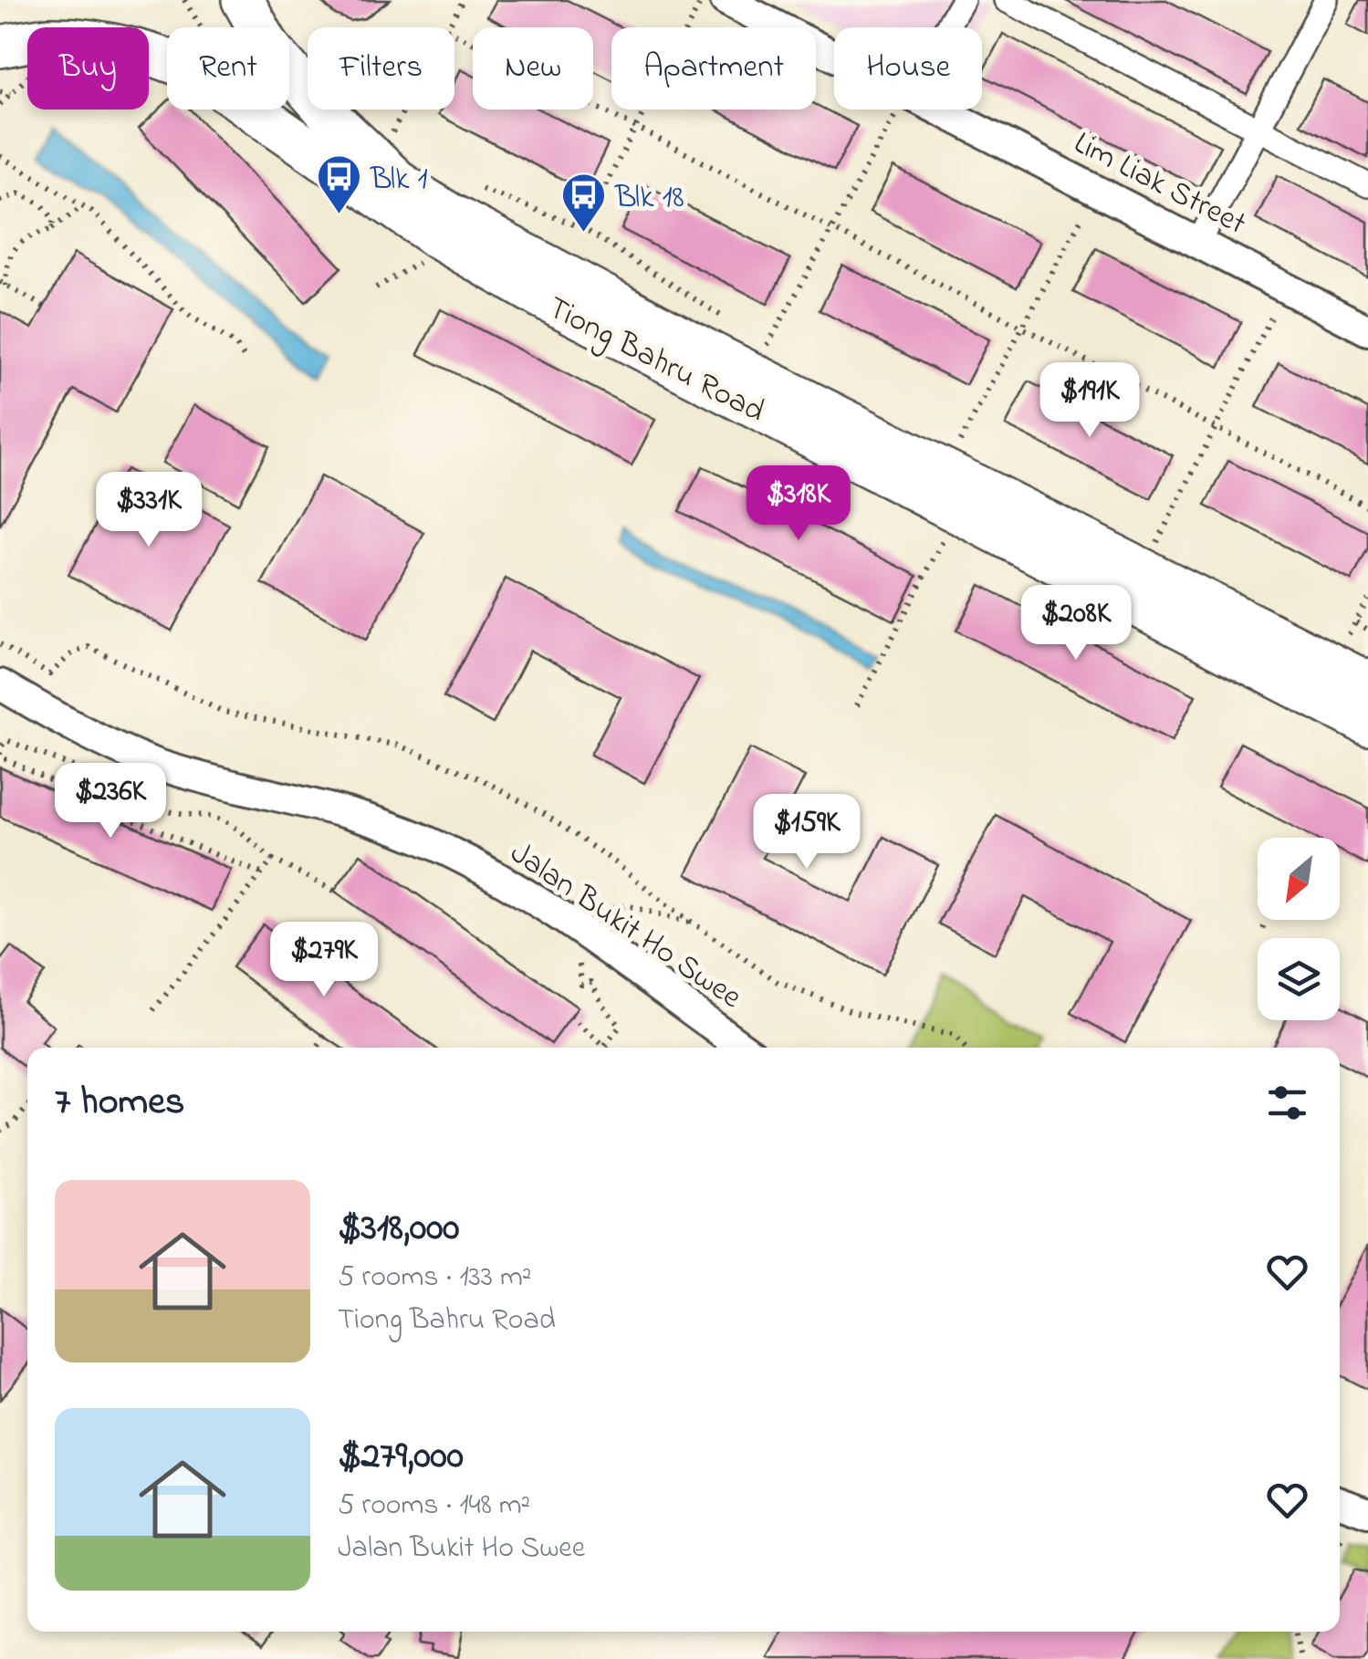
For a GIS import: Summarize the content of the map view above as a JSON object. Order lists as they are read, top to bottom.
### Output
{
  "streets": {
    "main road": ["Tiong Bahru Road"],
    "street": ["Lim Liak Street", "Jalan Bukit Ho Swee"]
  },
  "places": {
    "bus stop": ["Blk 1", "Blk 18"]
  },
  "north": "bottom left",
  "page": {
    "chip": [
      "Buy",
      "Rent",
      "Filters",
      "New",
      "Apartment",
      "House"
    ],
    "price": [
      "$191K",
      "$318K",
      "$331K",
      "$208K",
      "$236K",
      "$159K",
      "$279K"
    ],
    "heading": "7 homes",
    "list": [
      {
        "name": "$318,000",
        "note": "5 rooms · 133 m² · Tiong Bahru Road"
      },
      {
        "name": "$279,000",
        "note": "5 rooms · 148 m² · Jalan Bukit Ho Swee"
      }
    ]
  }
}
